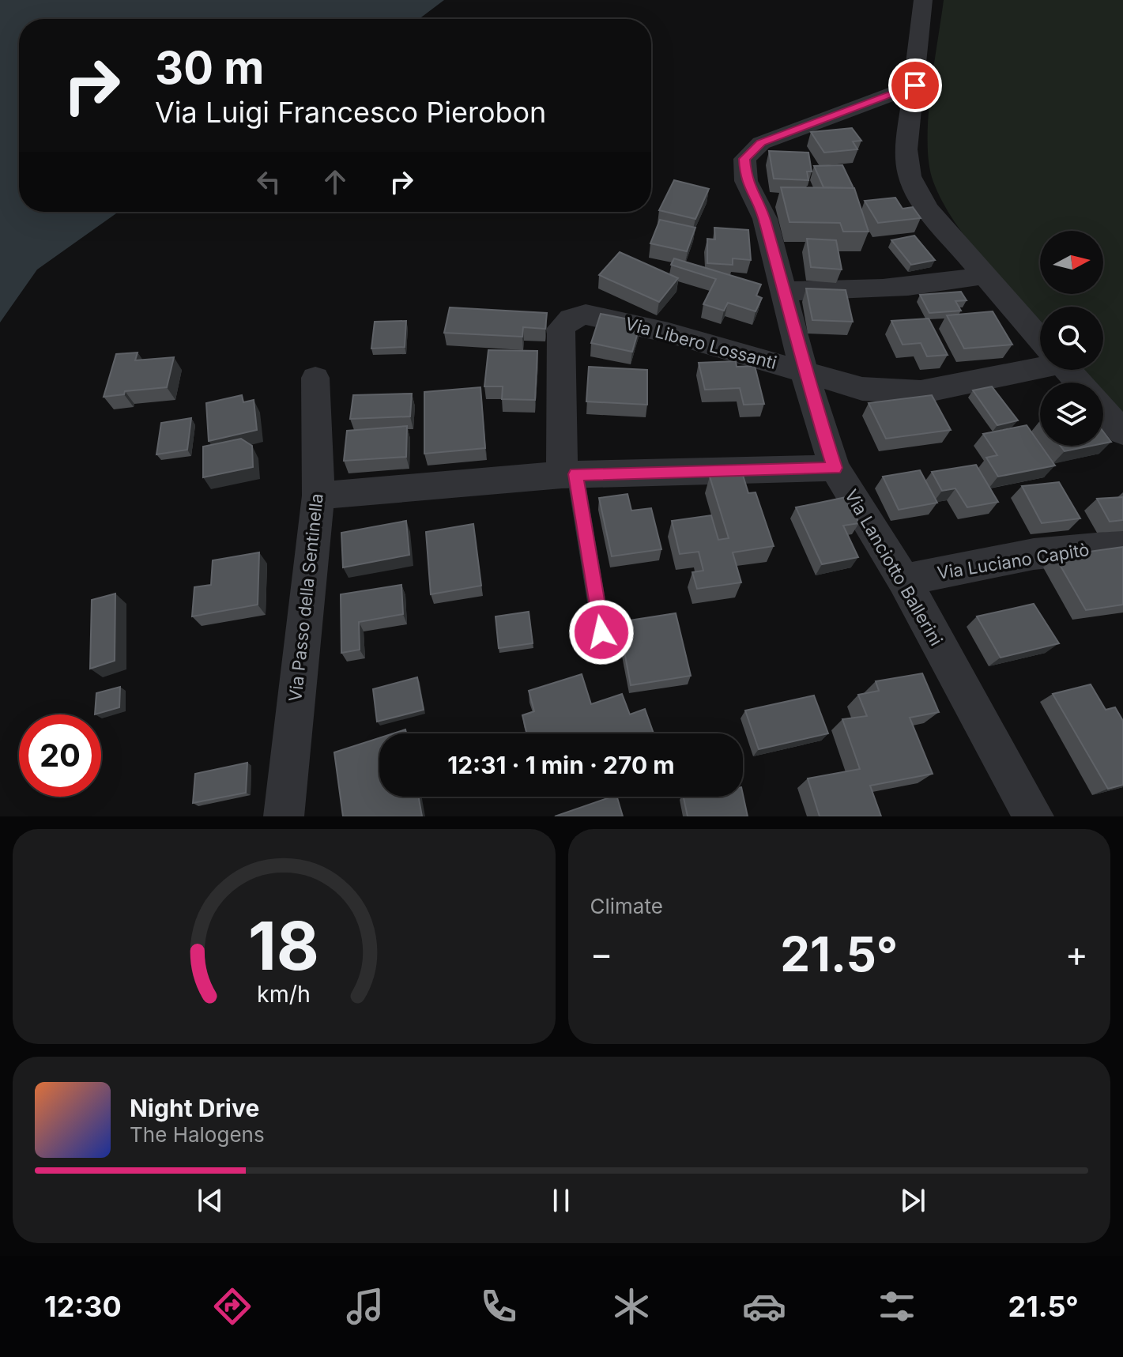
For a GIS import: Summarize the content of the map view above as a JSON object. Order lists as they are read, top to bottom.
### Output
{
  "streets": {
    "street": [
      "Via Libero Lossanti",
      "Via Luciano Capitò",
      "Via Lanciotto Ballerini",
      "Via Passo della Sentinella"
    ]
  },
  "crossings": [
    ["Via Libero Lossanti", "Via Lanciotto Ballerini"],
    ["Via Luciano Capitò", "Via Lanciotto Ballerini"]
  ],
  "north": "right",
  "page": {
    "turn": ["30 m", "Via Luigi Francesco Pierobon"],
    "limit": "20",
    "trip": "12:31 · 1 min · 270 m",
    "tile": "Climate",
    "heat": ["−", "21.5°", "+"],
    "song": ["Night Drive", "The Halogens"],
    "tabs": ["12:30", "21.5°"],
    "gauge": ["18", "km/h"]
  }
}
